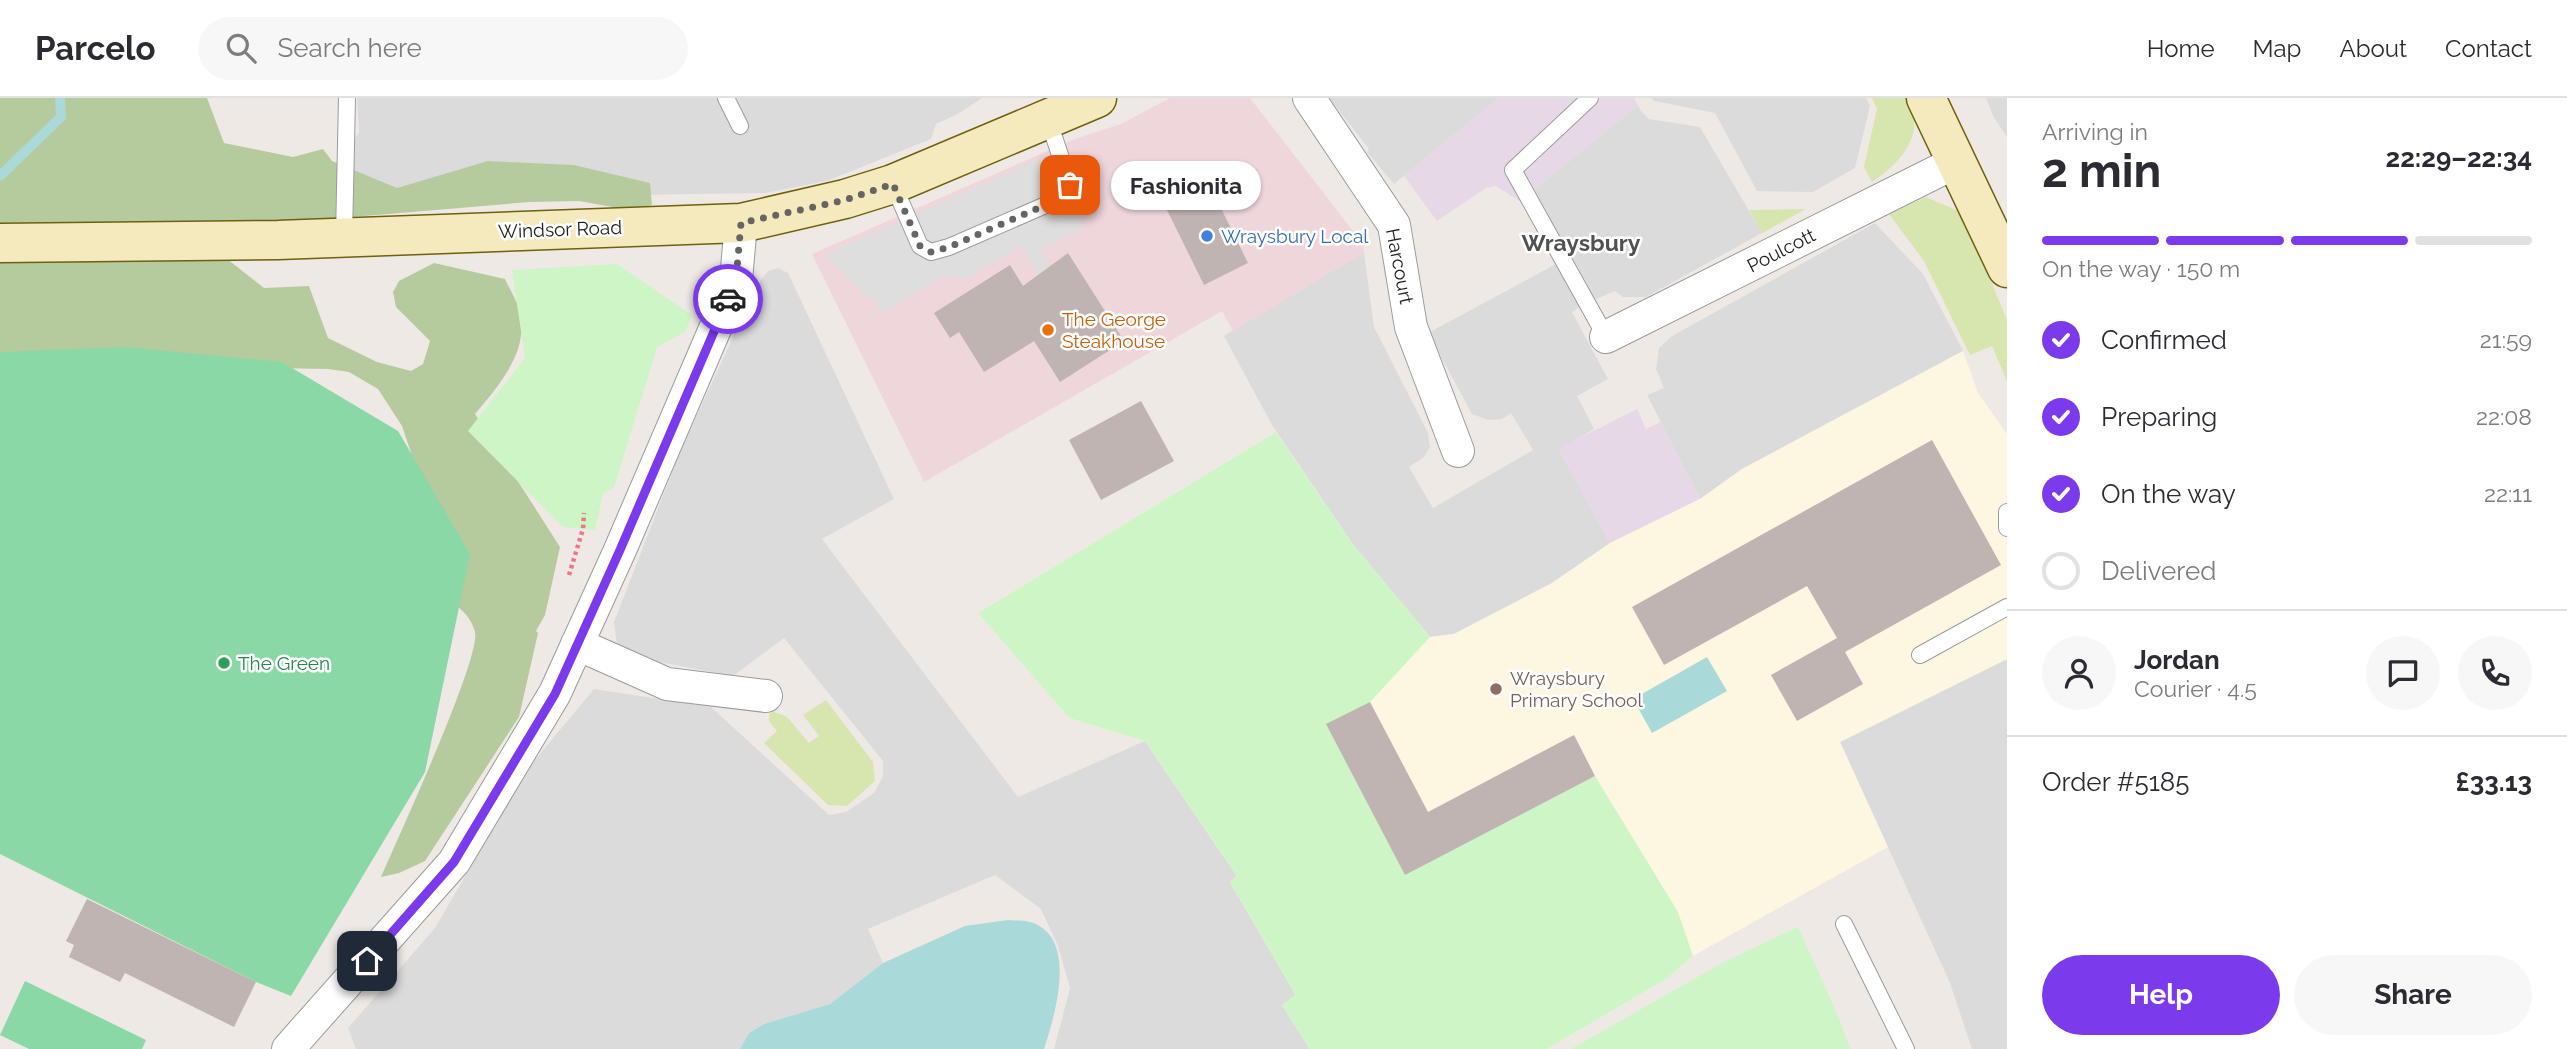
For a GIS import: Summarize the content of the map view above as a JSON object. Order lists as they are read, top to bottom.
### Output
{
  "streets": {
    "main road": ["Windsor Road"],
    "street": ["Poulcott", "Harcourt"]
  },
  "districts": ["Wraysbury"],
  "places": [
    "Fashionita",
    "Wraysbury Local",
    "The George Steakhouse",
    "The Green",
    "Wraysbury Primary School"
  ],
  "page": {
    "header": "Parcelo",
    "search": "Search here",
    "nav": [
      "Home",
      "Map",
      "About",
      "Contact"
    ],
    "heading": ["2 min", "Arriving in", "22:29–22:34"],
    "panel": [
      "Jordan",
      "Courier · 4.5",
      "Order #5185",
      "£33.13"
    ],
    "bubble": "Fashionita",
    "bar": "On the way · 150 m",
    "list": [
      ["Confirmed", "21:59"],
      ["Preparing", "22:08"],
      ["On the way", "22:11"],
      "Delivered"
    ],
    "buttons": ["Help", "Share"]
  }
}
